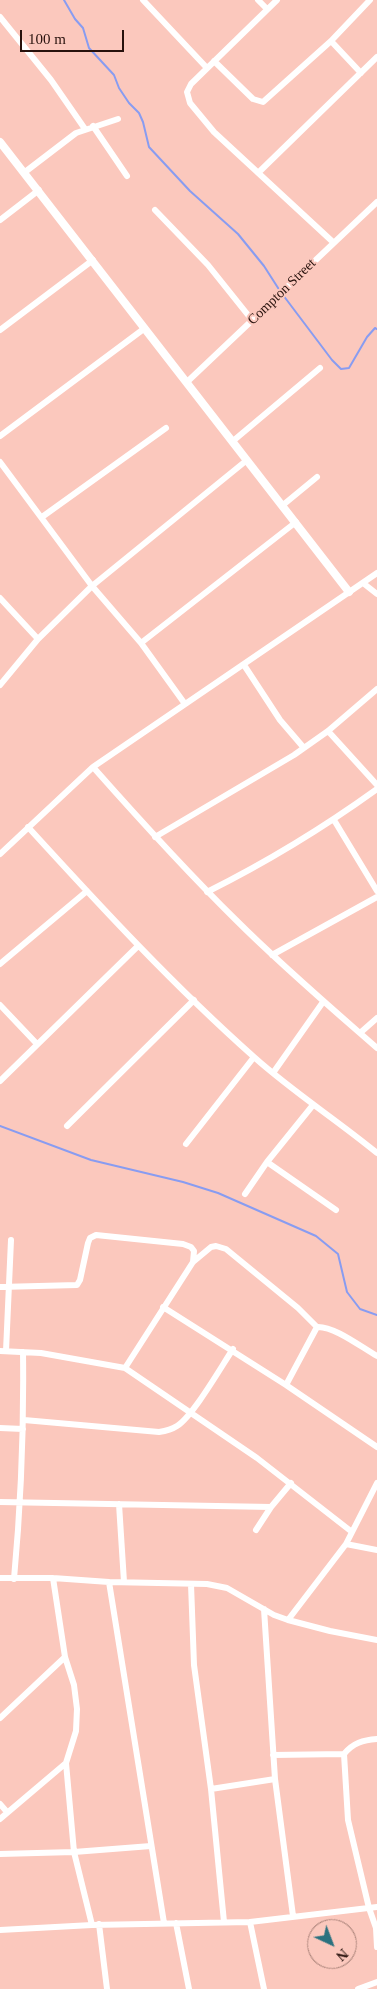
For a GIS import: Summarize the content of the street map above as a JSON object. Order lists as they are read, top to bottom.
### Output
{
  "streets": {
    "street": ["Compton Street"]
  },
  "scale_bar": "100 m",
  "north": "bottom right"
}
